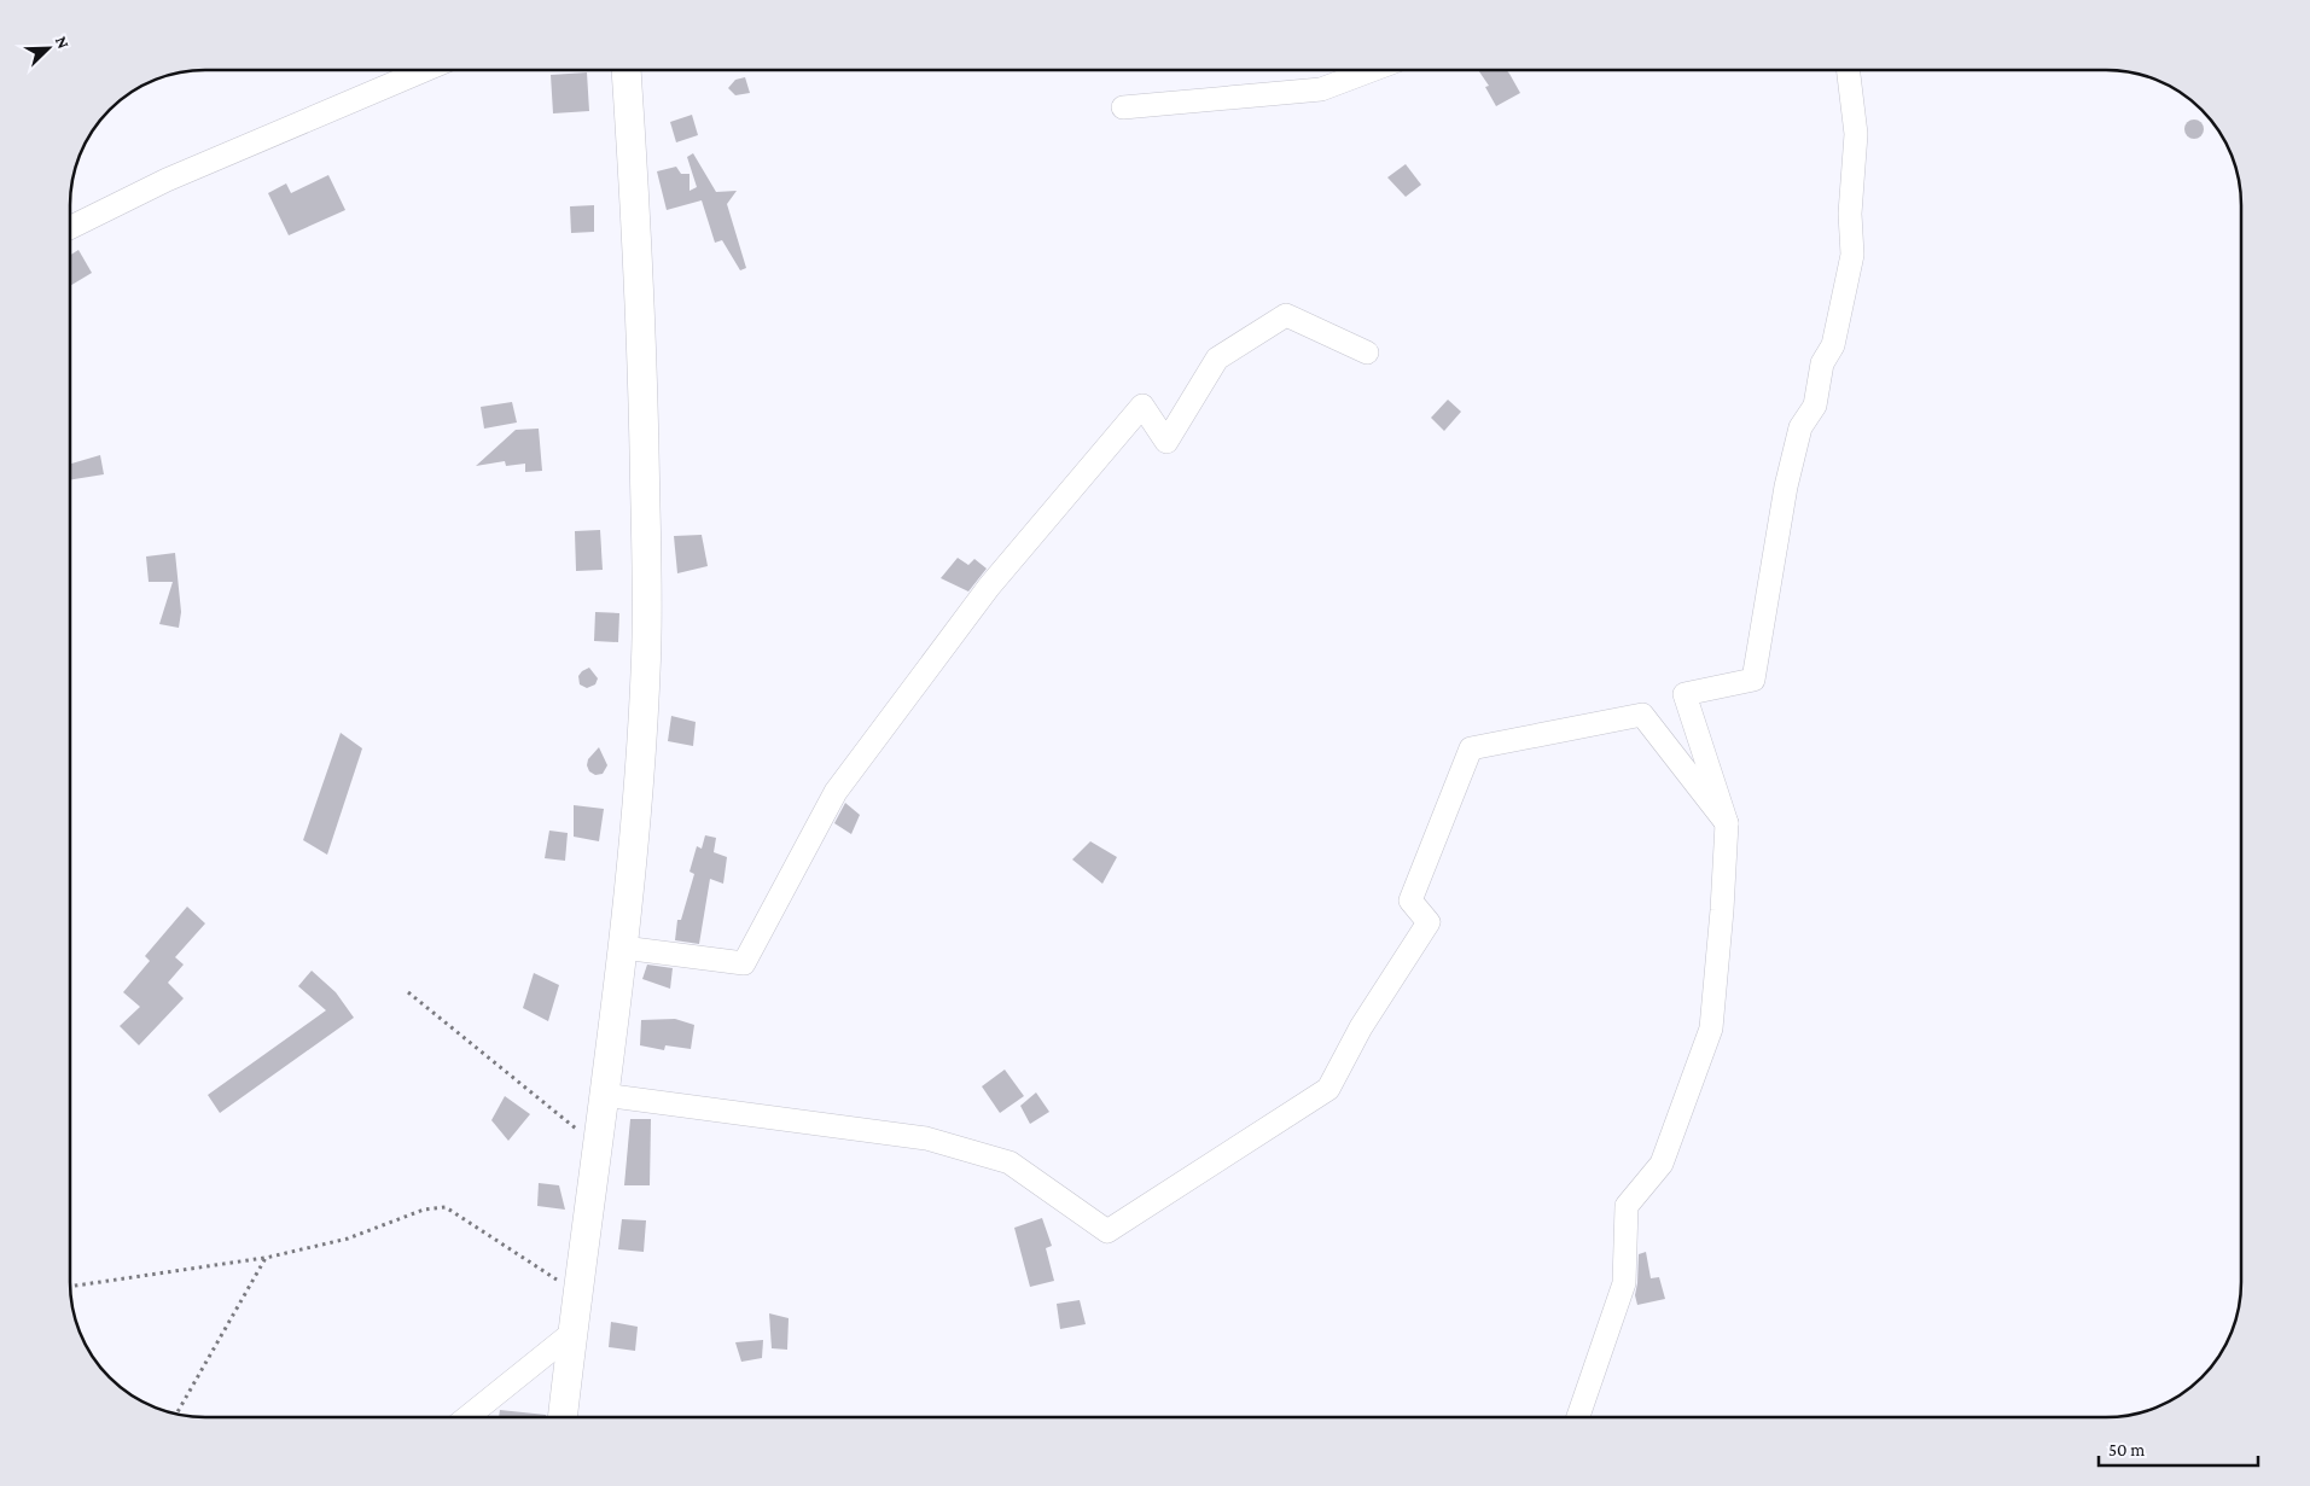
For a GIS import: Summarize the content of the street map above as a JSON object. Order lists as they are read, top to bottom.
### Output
{
  "scale_bar": "50 m",
  "north": "top right"
}
